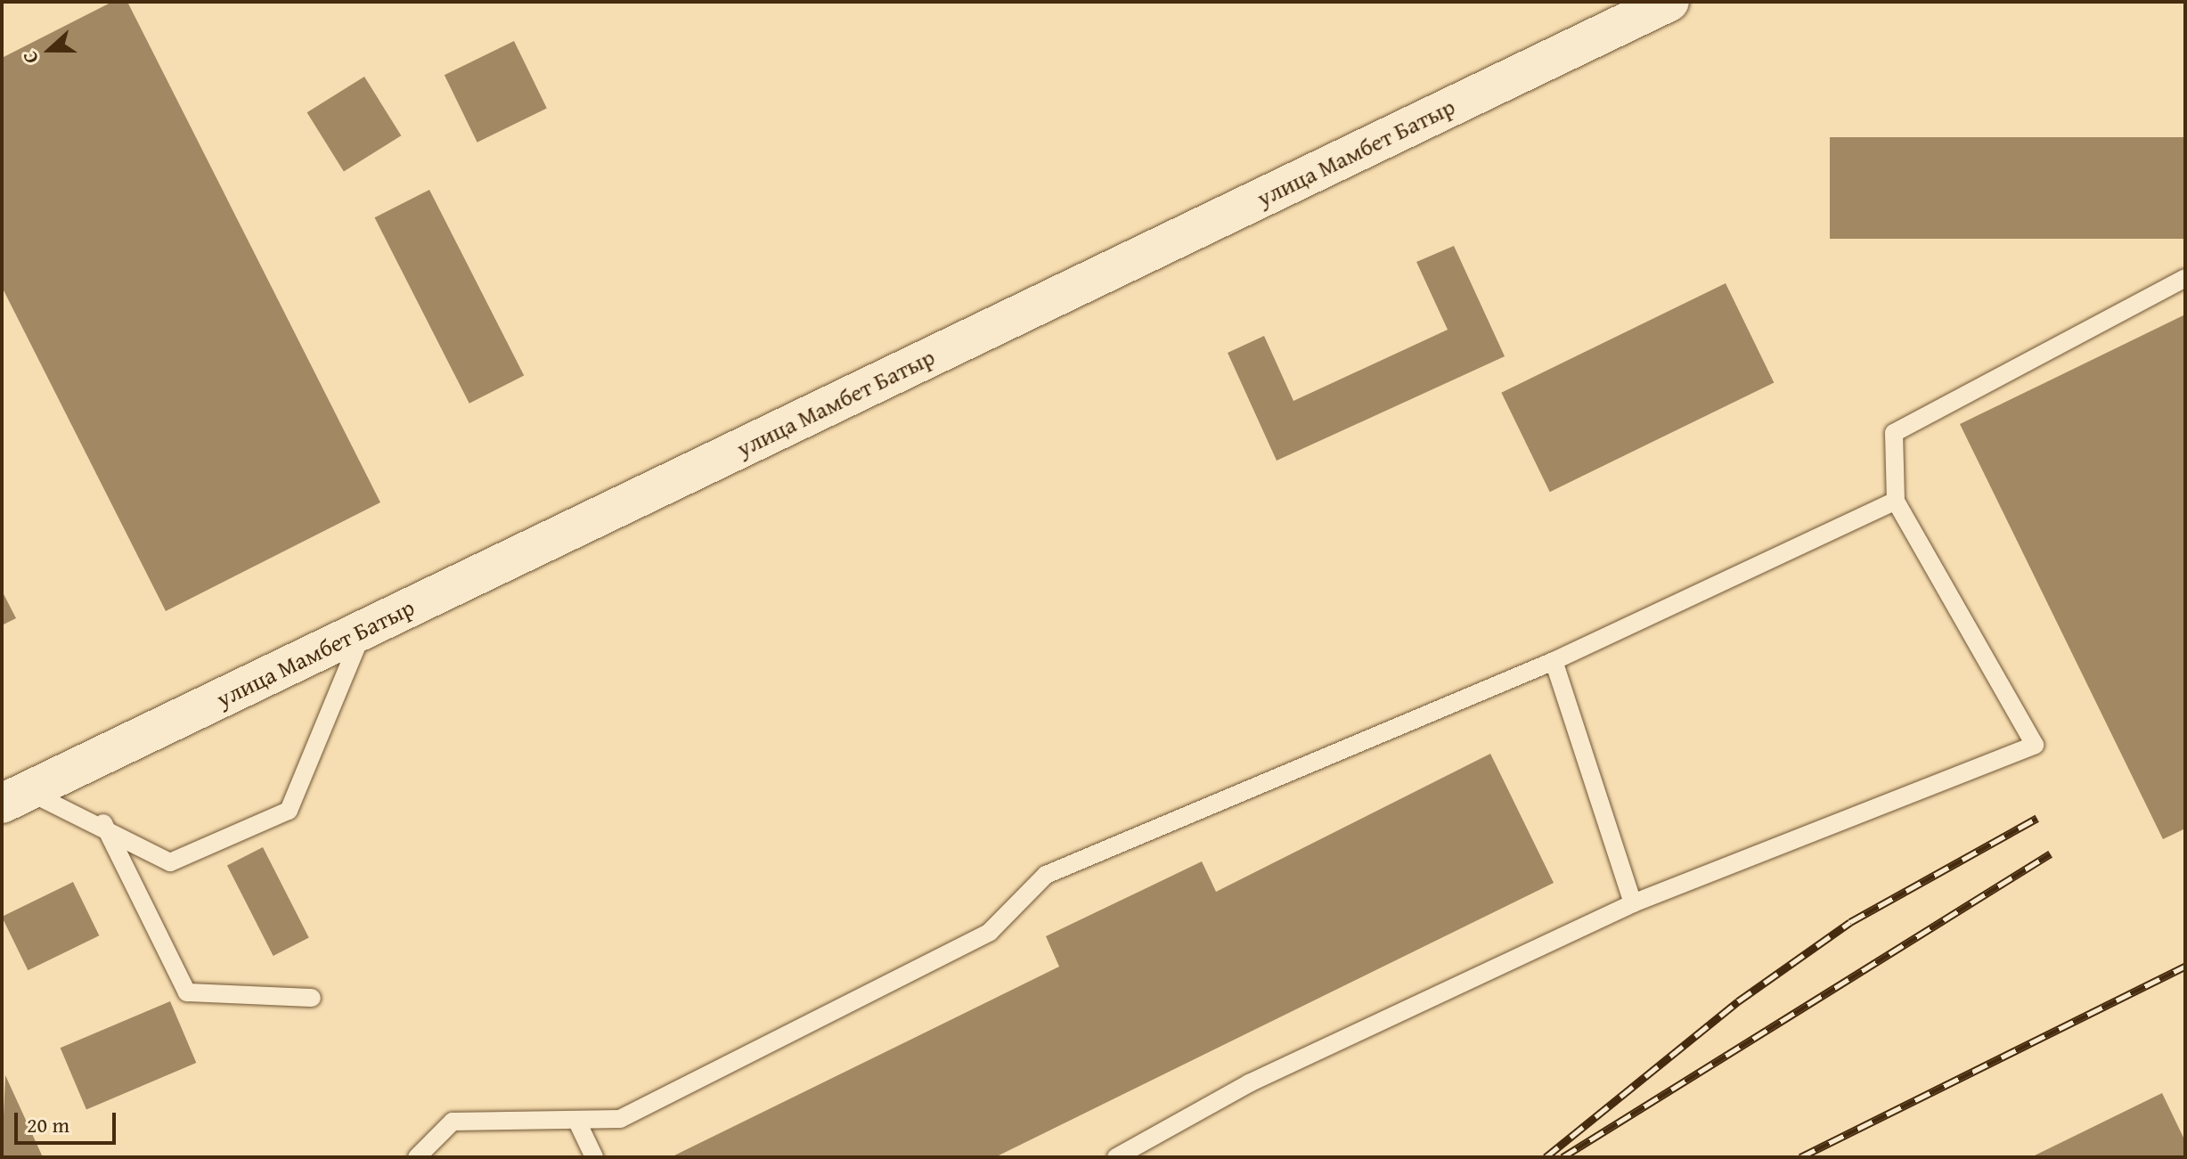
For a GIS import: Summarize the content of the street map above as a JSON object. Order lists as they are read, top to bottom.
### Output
{
  "streets": {
    "main road": ["улица Мамбет Батыр"]
  },
  "scale_bar": "20 m",
  "north": "left"
}
